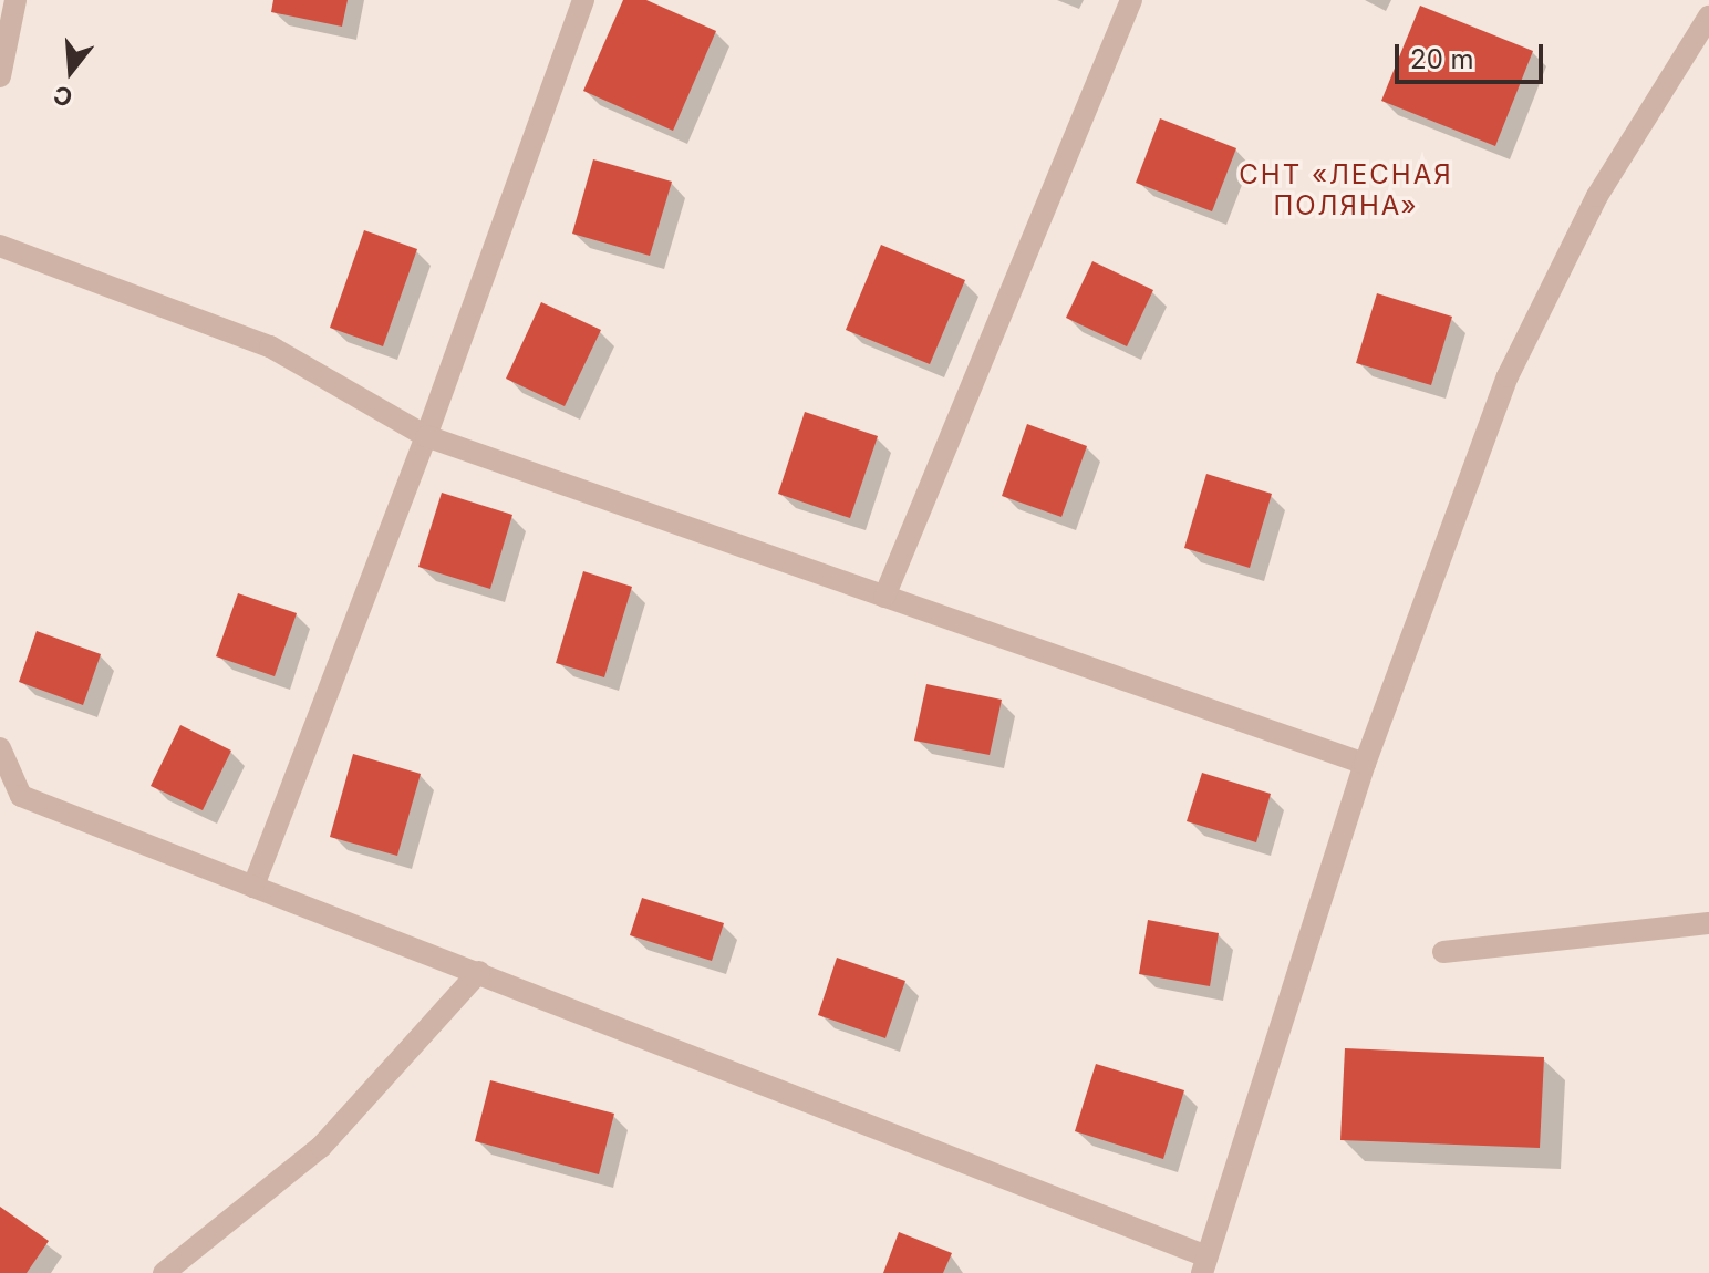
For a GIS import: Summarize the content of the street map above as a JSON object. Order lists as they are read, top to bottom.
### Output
{
  "districts": ["СНТ «ЛЕСНАЯ ПОЛЯНА»"],
  "scale_bar": "20 m",
  "north": "bottom"
}
